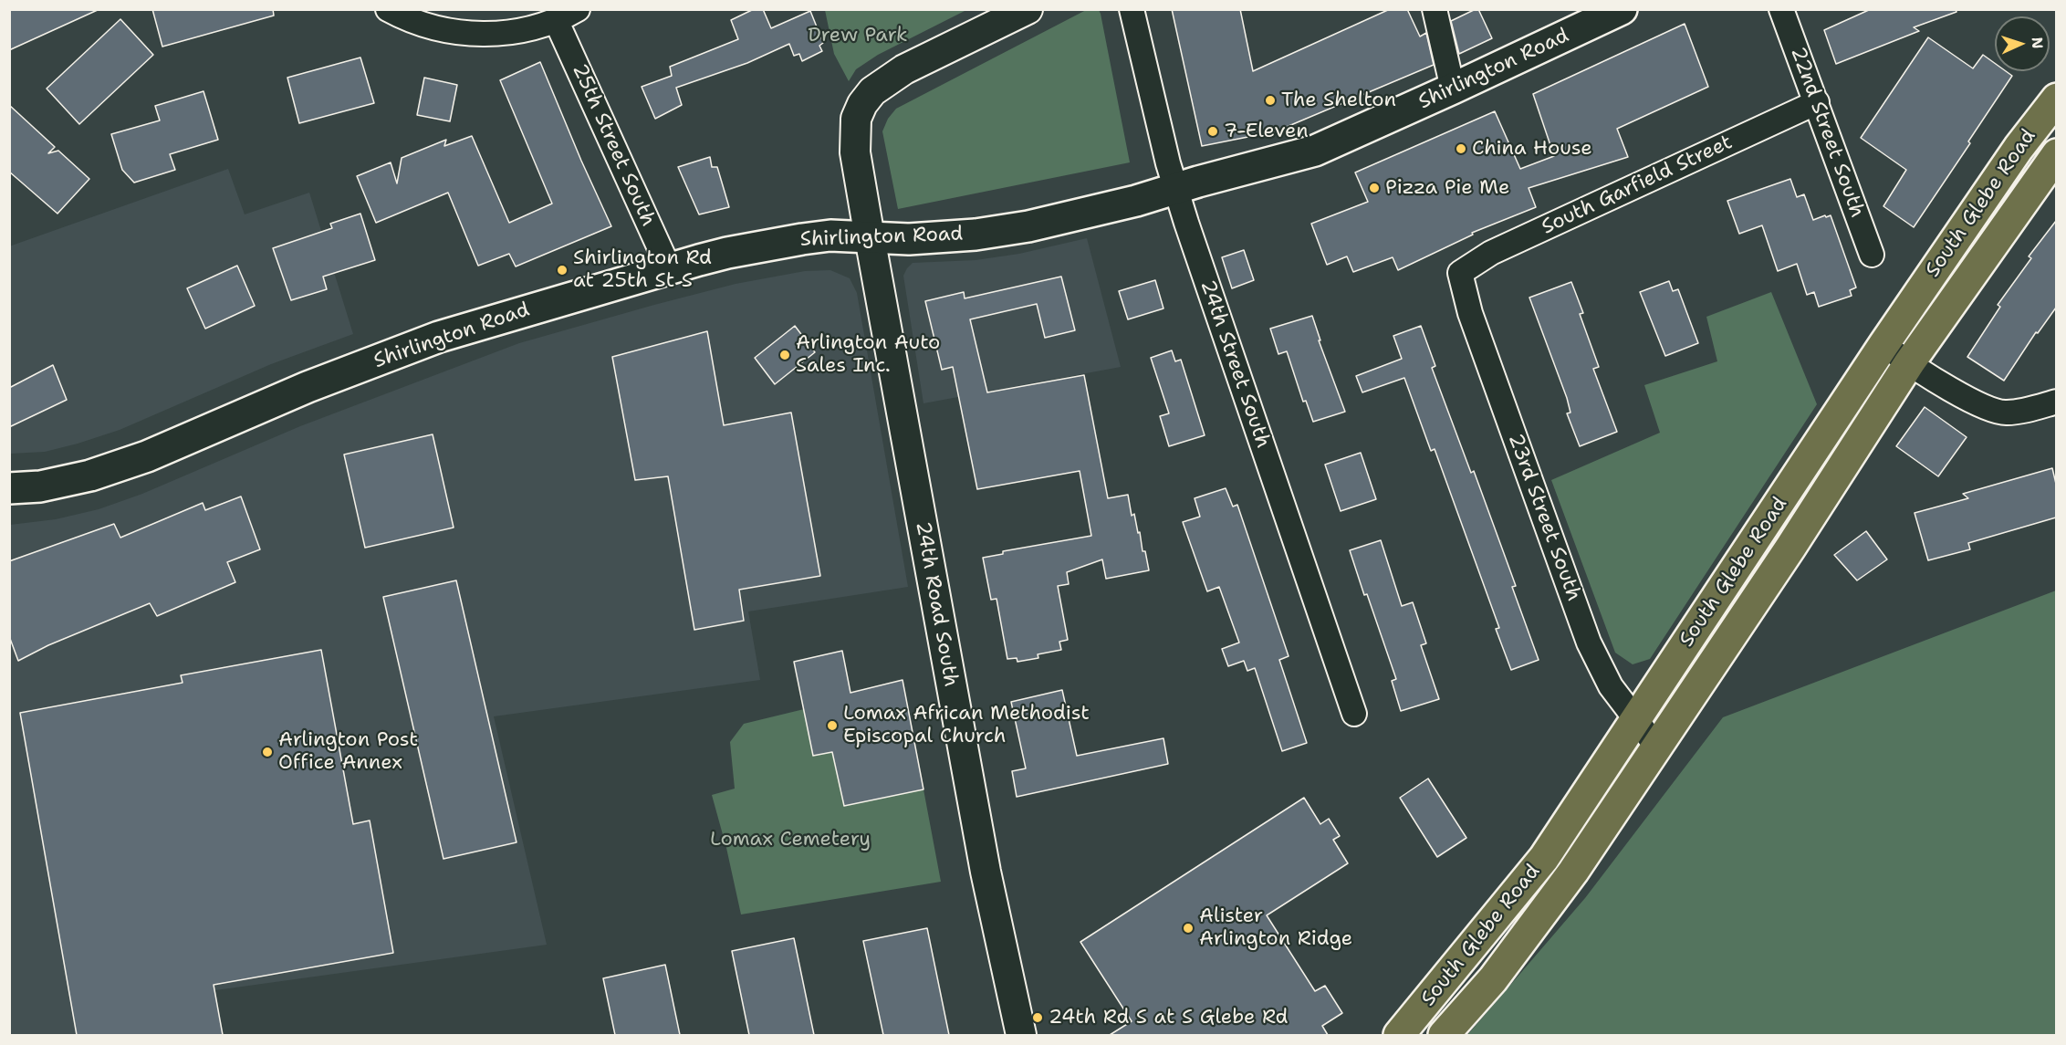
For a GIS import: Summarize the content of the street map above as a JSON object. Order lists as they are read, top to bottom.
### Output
{
  "streets": {
    "main road": ["Shirlington Road", "South Glebe Road"],
    "street": [
      "22nd Street South",
      "25th Street South",
      "South Garfield Street",
      "24th Street South",
      "23rd Street South",
      "24th Road South"
    ]
  },
  "crossings": [
    ["Shirlington Road", "25th Street South"],
    ["Shirlington Road", "24th Street South"],
    ["Shirlington Road", "24th Road South"],
    ["22nd Street South", "South Garfield Street"],
    ["South Garfield Street", "23rd Street South"],
    ["South Glebe Road", "23rd Street South"]
  ],
  "parks": ["Drew Park", "Lomax Cemetery"],
  "places": [
    "The Shelton",
    "7-Eleven",
    "China House",
    "Pizza Pie Me",
    "Shirlington Rd at 25th St S",
    "Arlington Auto Sales Inc.",
    "Lomax African Methodist Episcopal Church",
    "Arlington Post Office Annex",
    "Alister Arlington Ridge",
    "24th Rd S at S Glebe Rd"
  ],
  "north": "right"
}
